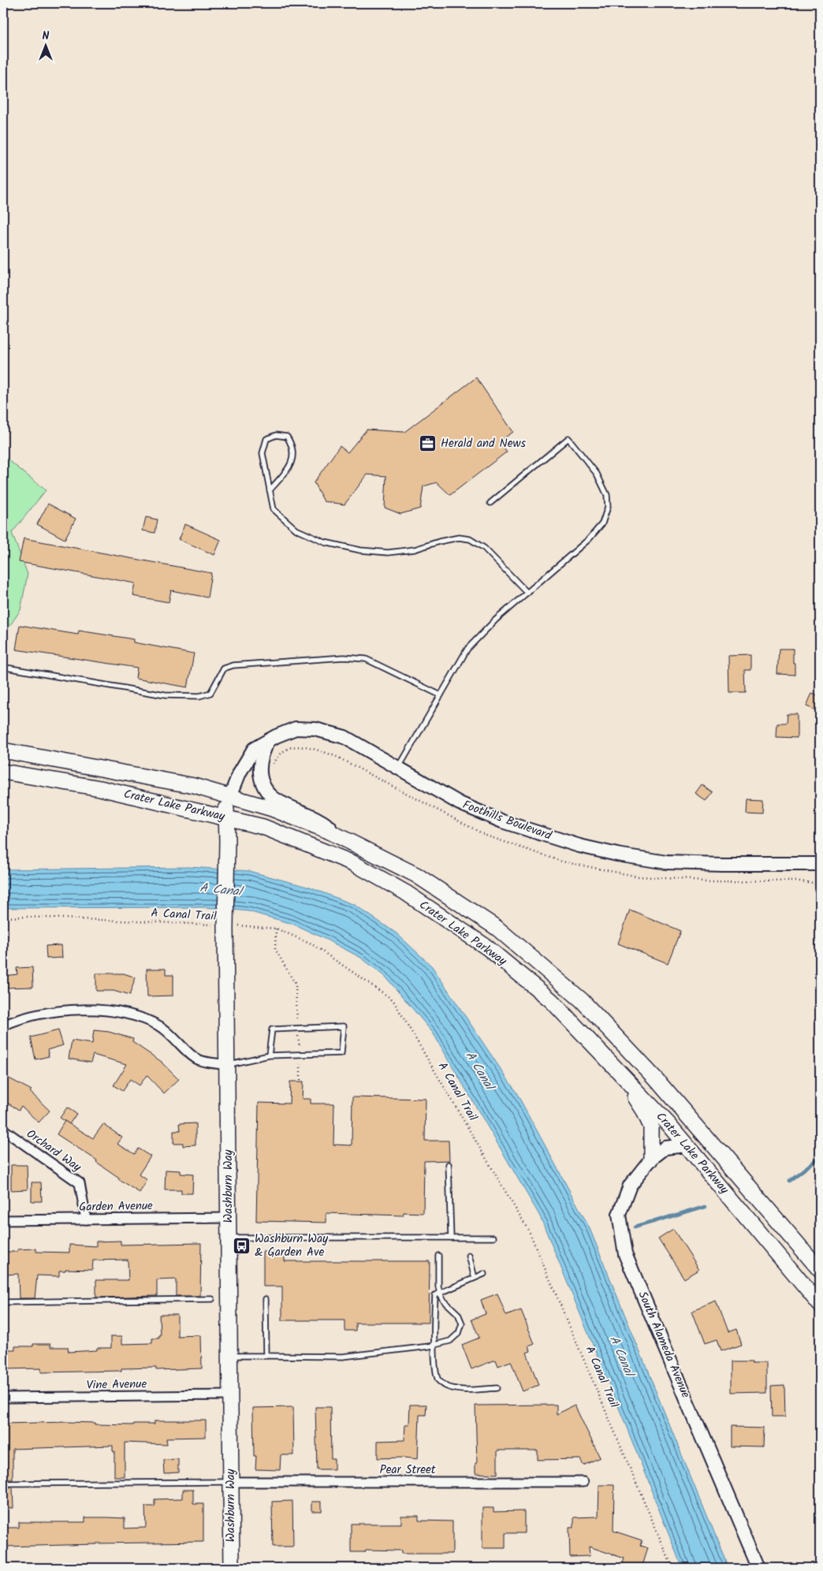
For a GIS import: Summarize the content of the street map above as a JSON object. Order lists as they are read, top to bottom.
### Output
{
  "streets": {
    "main road": [
      "Crater Lake Parkway",
      "Foothills Boulevard",
      "Washburn Way",
      "South Alameda Avenue"
    ],
    "street": [
      "Orchard Way",
      "Garden Avenue",
      "Vine Avenue",
      "Pear Street"
    ],
    "path": ["A Canal Trail"]
  },
  "crossings": [
    ["Crater Lake Parkway", "Foothills Boulevard"],
    ["Crater Lake Parkway", "Washburn Way"],
    ["Crater Lake Parkway", "South Alameda Avenue"],
    ["Foothills Boulevard", "Washburn Way"],
    ["A Canal Trail", "Washburn Way"],
    ["Orchard Way", "Garden Avenue"],
    ["Washburn Way", "Garden Avenue"],
    ["Washburn Way", "Vine Avenue"],
    ["Washburn Way", "Pear Street"]
  ],
  "water": ["A Canal"],
  "places": {
    "office": ["Herald and News"],
    "bus stop": ["Washburn Way & Garden Ave"]
  },
  "north": "top"
}
